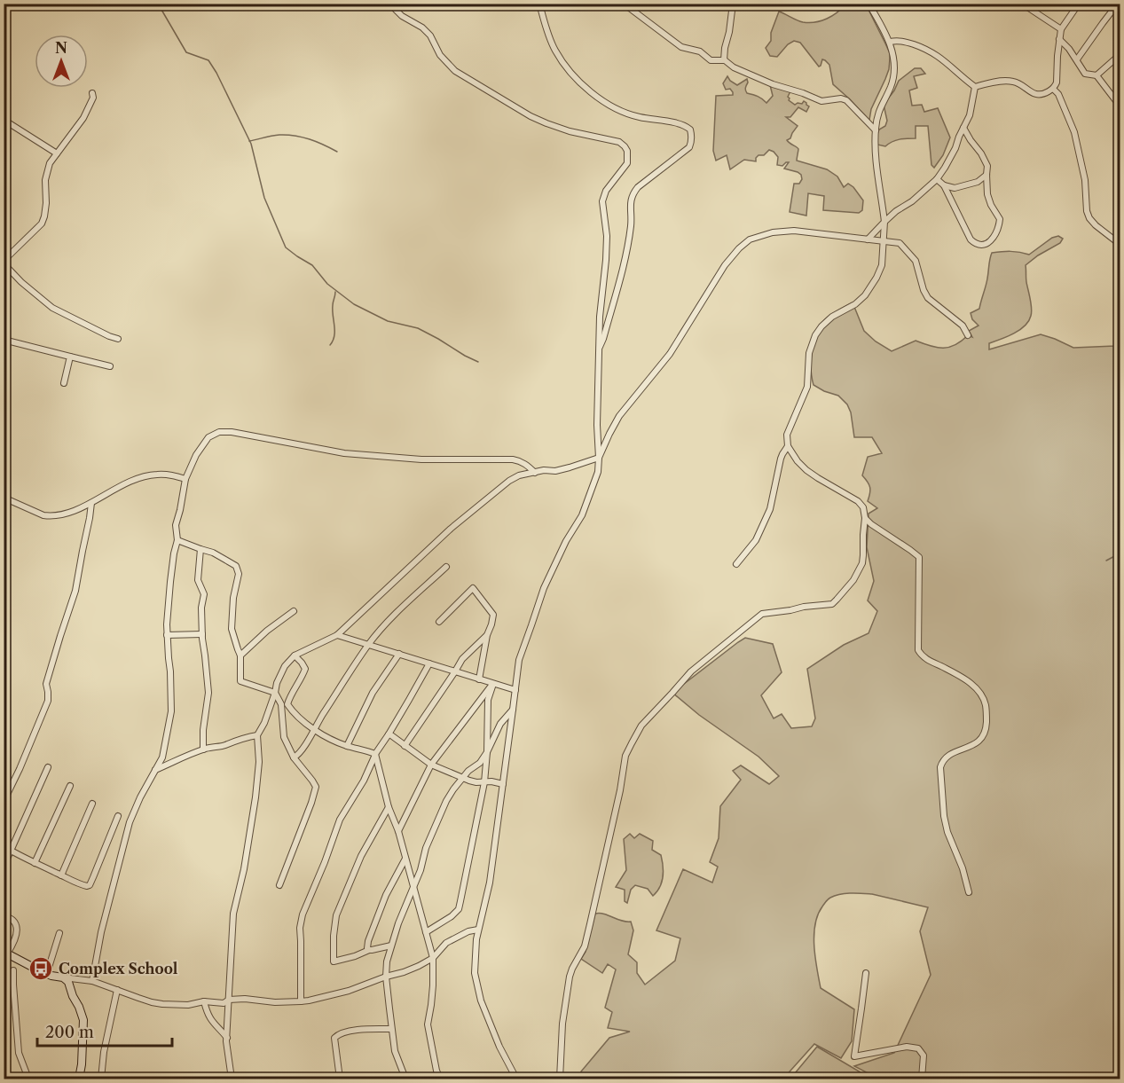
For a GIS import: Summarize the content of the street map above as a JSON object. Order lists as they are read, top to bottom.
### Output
{
  "places": {
    "bus stop": ["Complex School"]
  },
  "scale_bar": "200 m",
  "north": "top"
}
